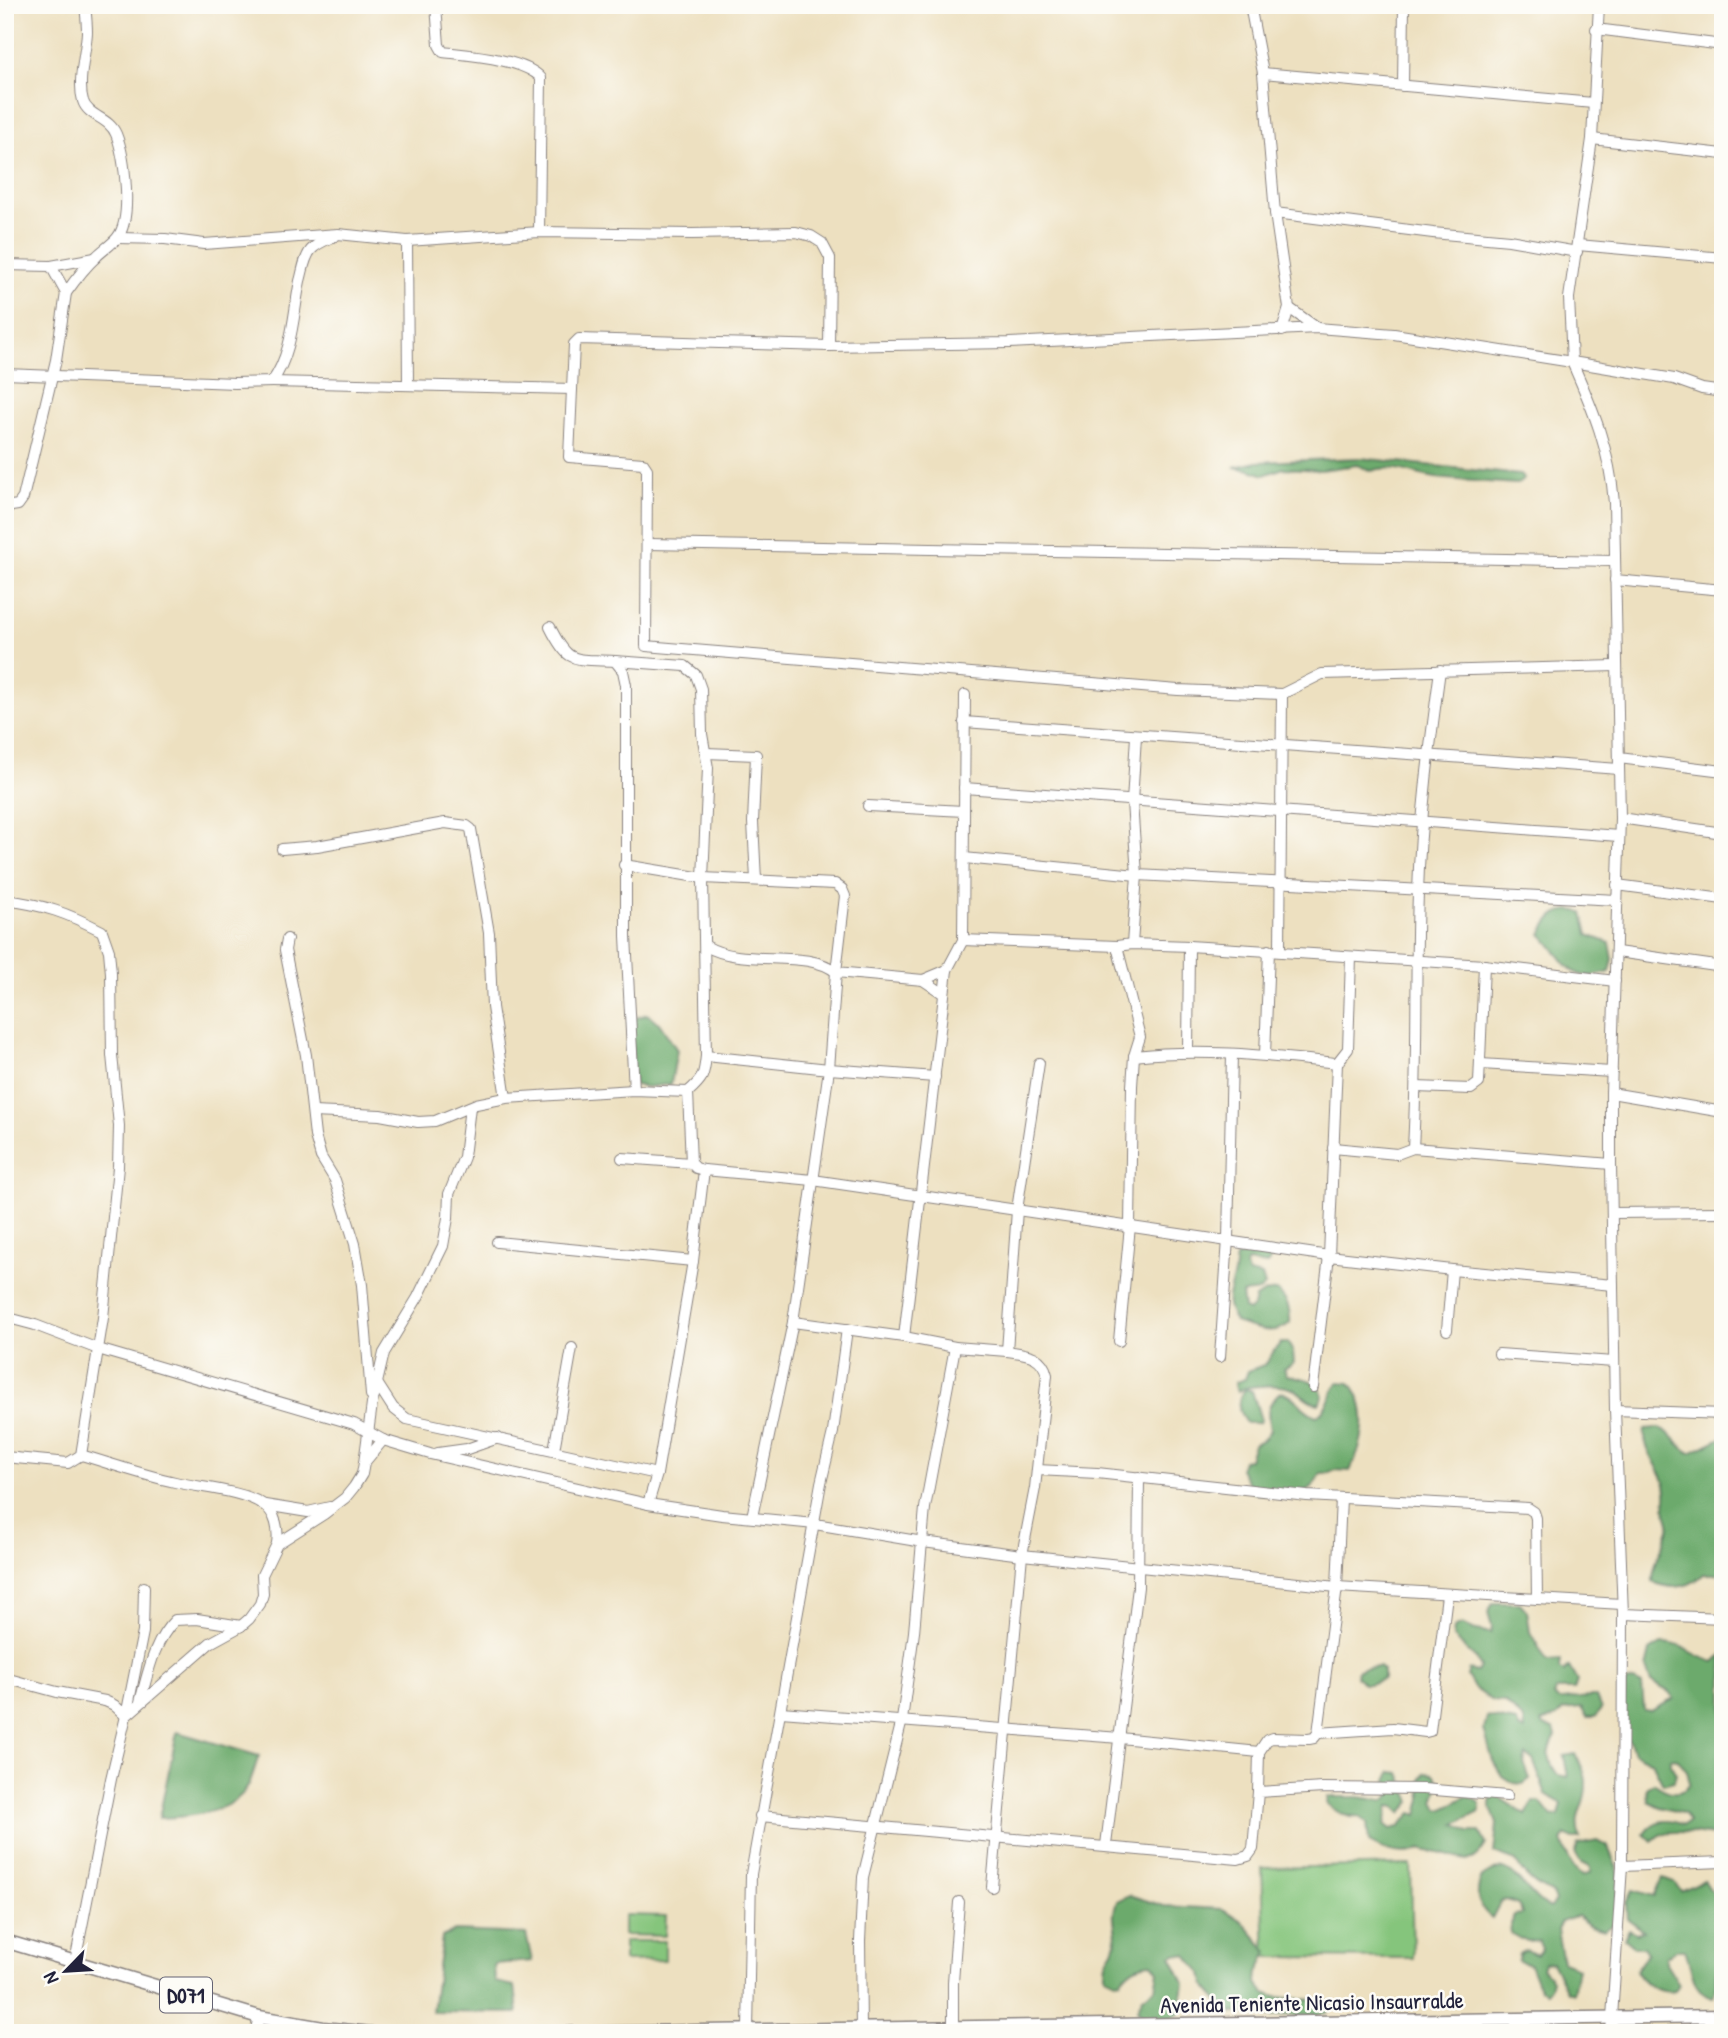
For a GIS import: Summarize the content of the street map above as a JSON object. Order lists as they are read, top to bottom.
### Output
{
  "streets": {
    "main road": ["D071", "Avenida Teniente Nicasio Insaurralde"]
  },
  "north": "bottom left"
}
